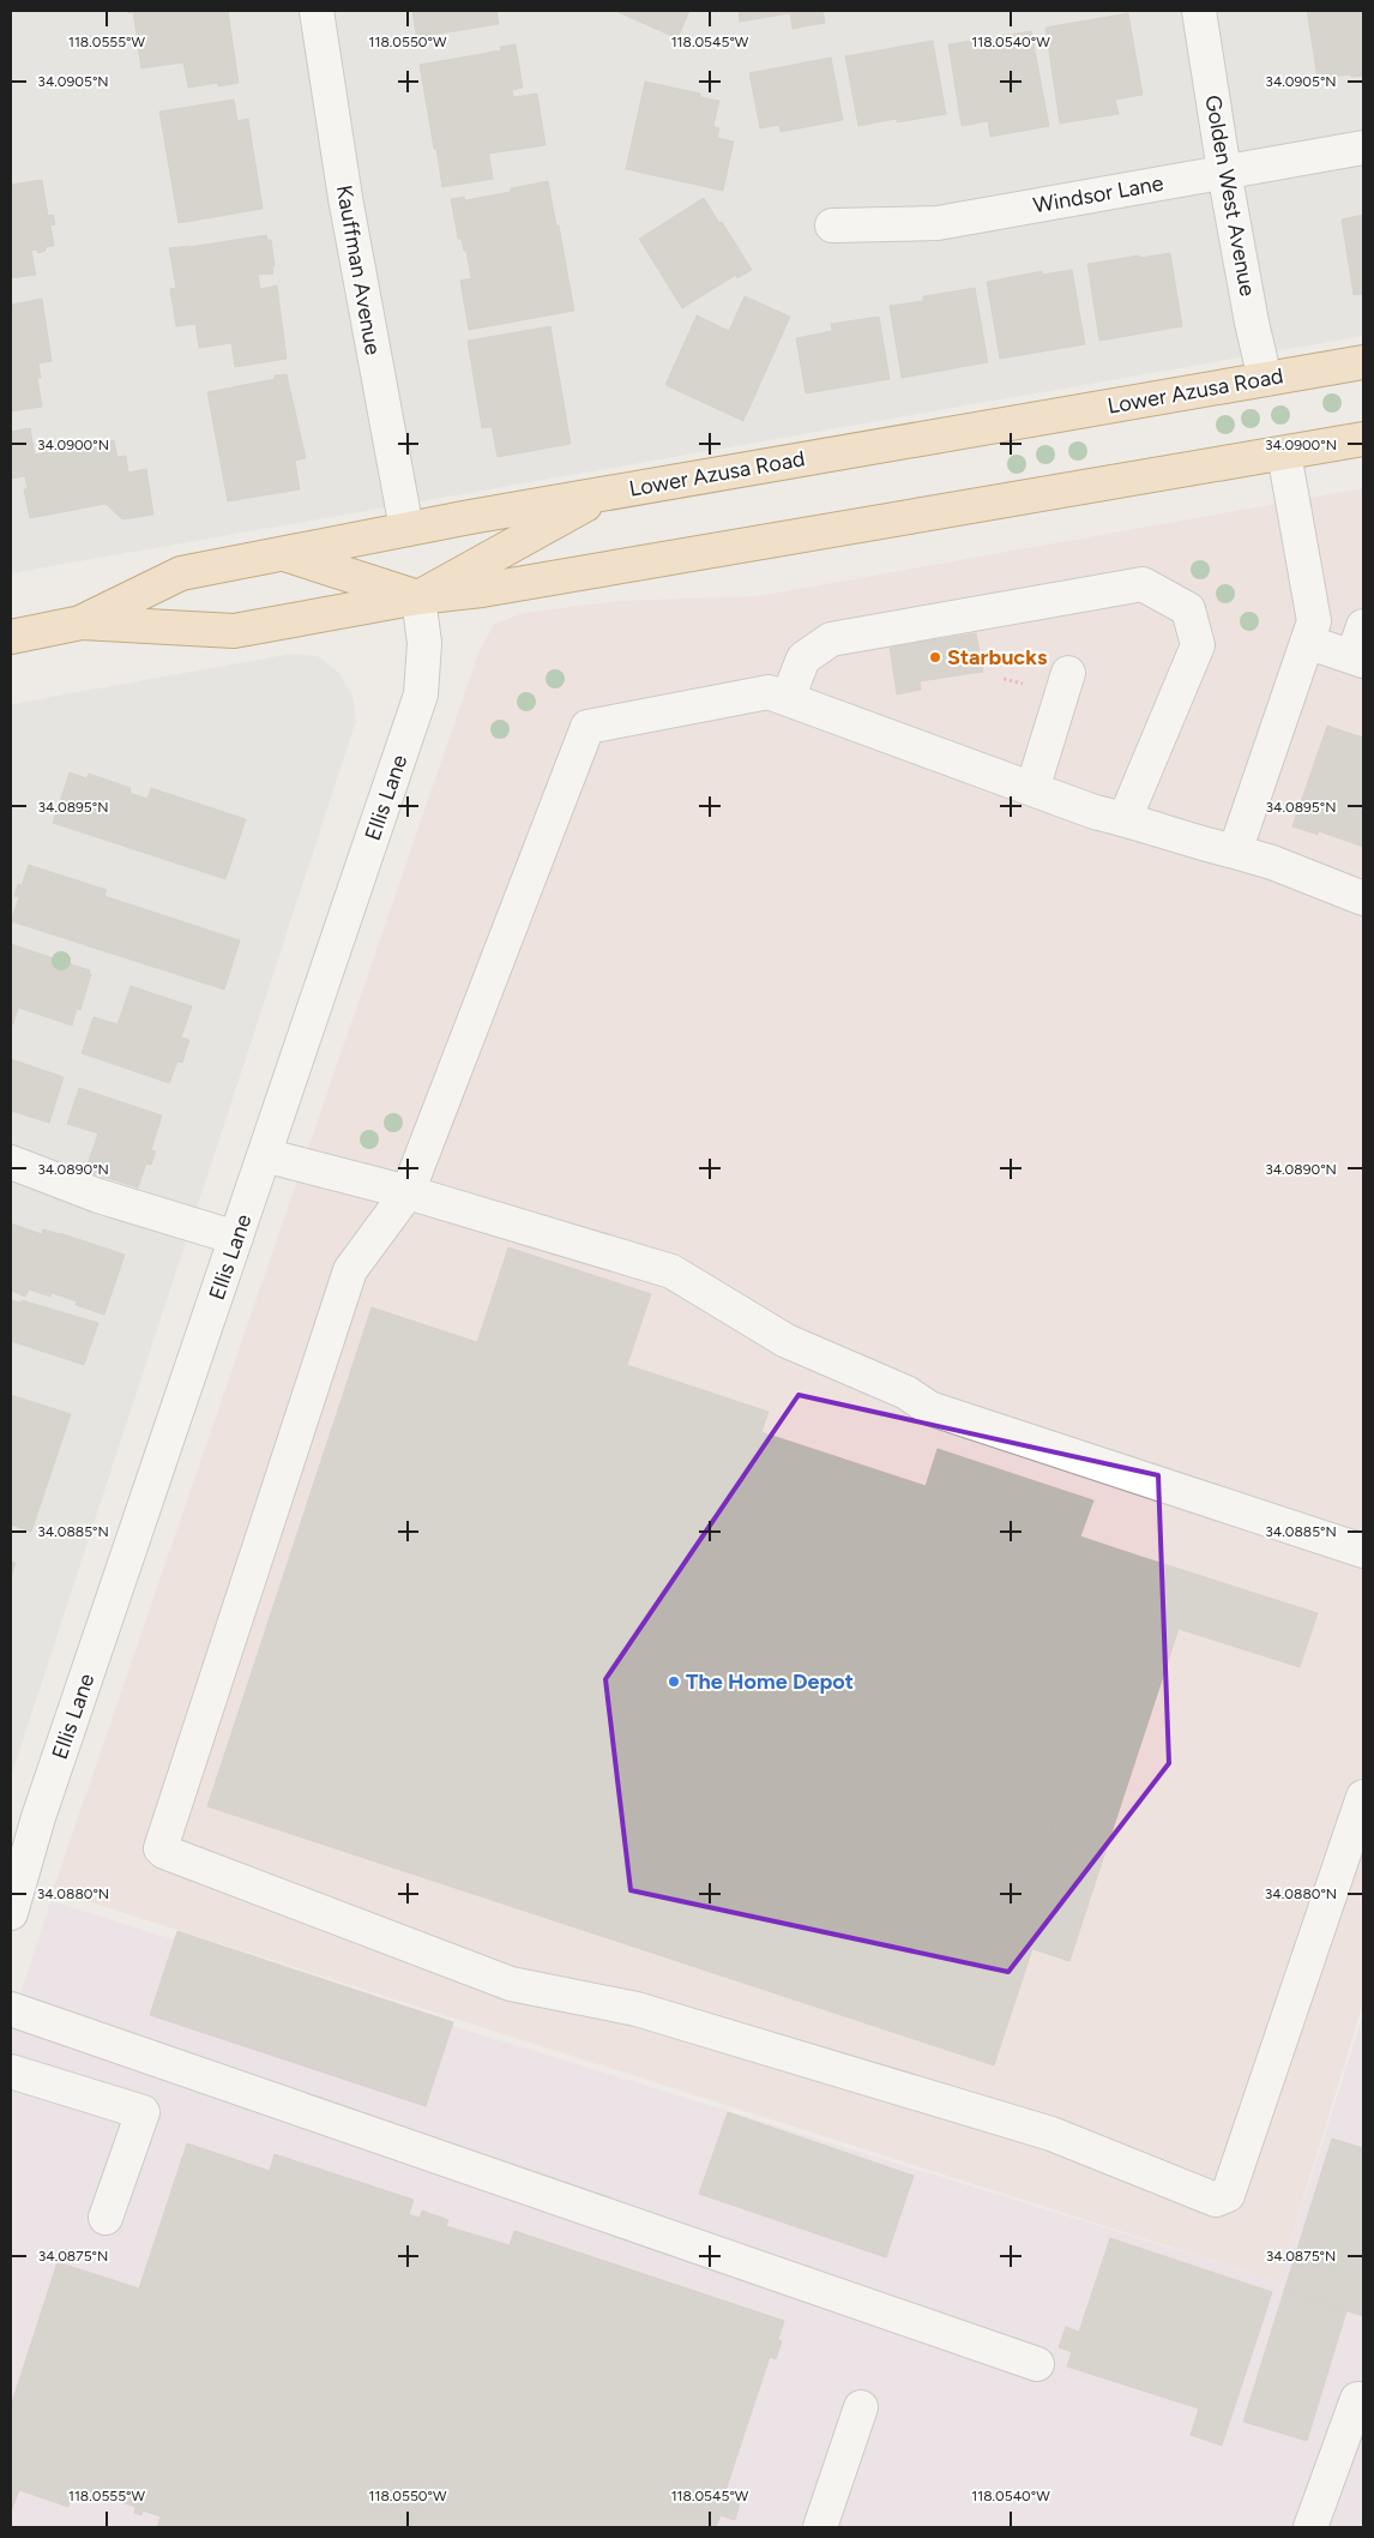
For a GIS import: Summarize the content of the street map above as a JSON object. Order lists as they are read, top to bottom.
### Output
{
  "streets": {
    "main road": ["Lower Azusa Road"],
    "street": [
      "Windsor Lane",
      "Golden West Avenue",
      "Kauffman Avenue",
      "Ellis Lane"
    ]
  },
  "crossings": [
    ["Windsor Lane", "Golden West Avenue"],
    ["Golden West Avenue", "Lower Azusa Road"],
    ["Kauffman Avenue", "Lower Azusa Road"],
    ["Lower Azusa Road", "Ellis Lane"]
  ],
  "places": ["Starbucks", "The Home Depot"],
  "coordinates": [
    "118.0555°W",
    "118.0550°W",
    "118.0545°W",
    "118.0540°W",
    "34.0905°N",
    "34.0900°N",
    "34.0895°N",
    "34.0890°N",
    "34.0885°N",
    "34.0880°N",
    "34.0875°N"
  ]
}
